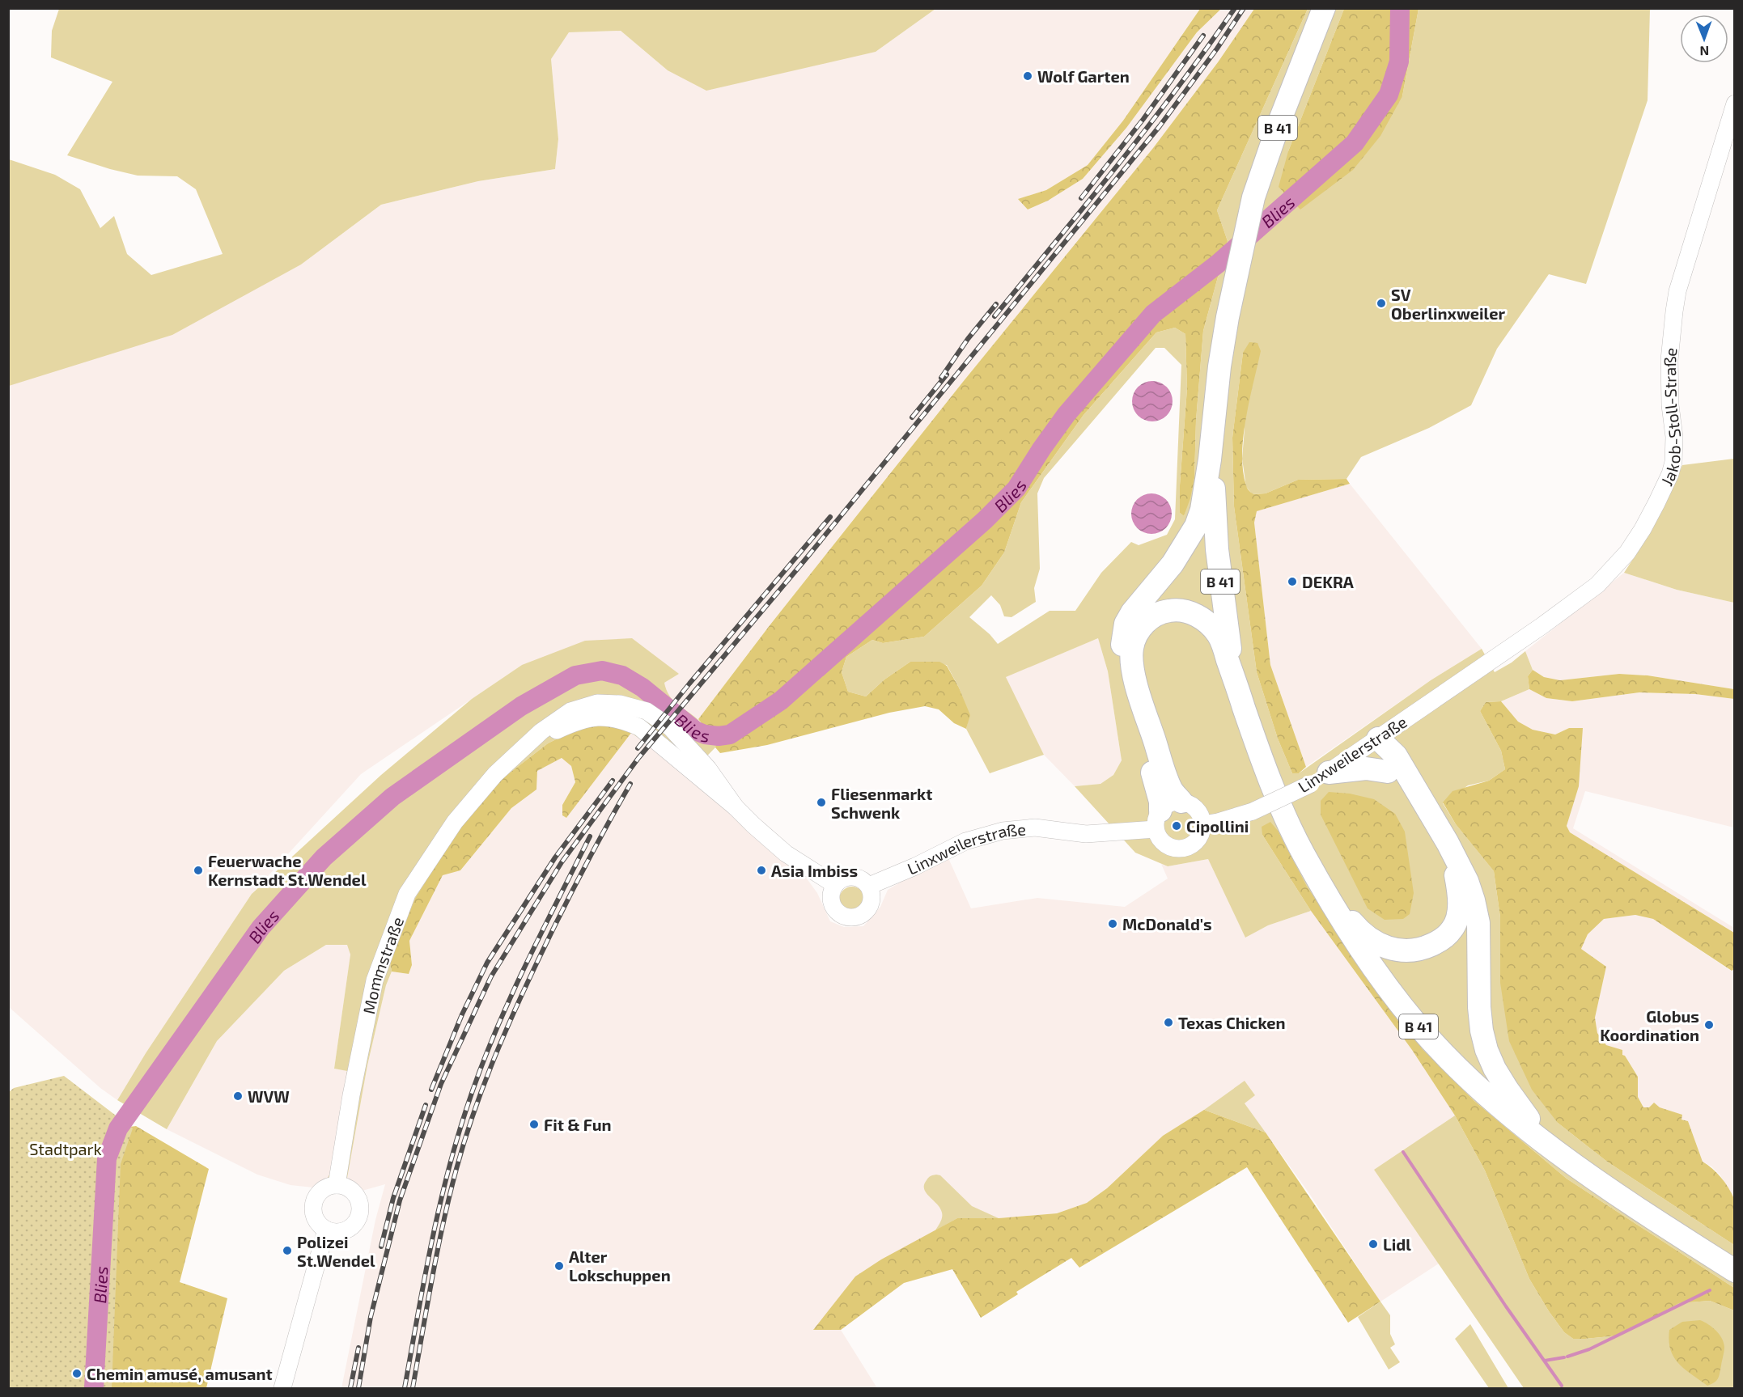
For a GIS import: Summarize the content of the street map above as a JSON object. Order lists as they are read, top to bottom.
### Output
{
  "streets": {
    "highway": ["B 41"],
    "main road": ["Jakob-Stoll-Straße", "Linxweilerstraße", "Mommstraße"]
  },
  "crossings": [
    ["Jakob-Stoll-Straße", "Linxweilerstraße"],
    ["Linxweilerstraße", "Mommstraße"]
  ],
  "water": ["Blies"],
  "parks": ["Stadtpark"],
  "places": [
    "Wolf Garten",
    "SV Oberlinxweiler",
    "DEKRA",
    "Fliesenmarkt Schwenk",
    "Cipollini",
    "Feuerwache Kernstadt St.Wendel",
    "Asia Imbiss",
    "McDonald's",
    "Texas Chicken",
    "Globus Koordination",
    "WVW",
    "Fit & Fun",
    "Lidl",
    "Polizei St.Wendel",
    "Alter Lokschuppen",
    "Chemin amusé, amusant"
  ],
  "north": "bottom"
}
